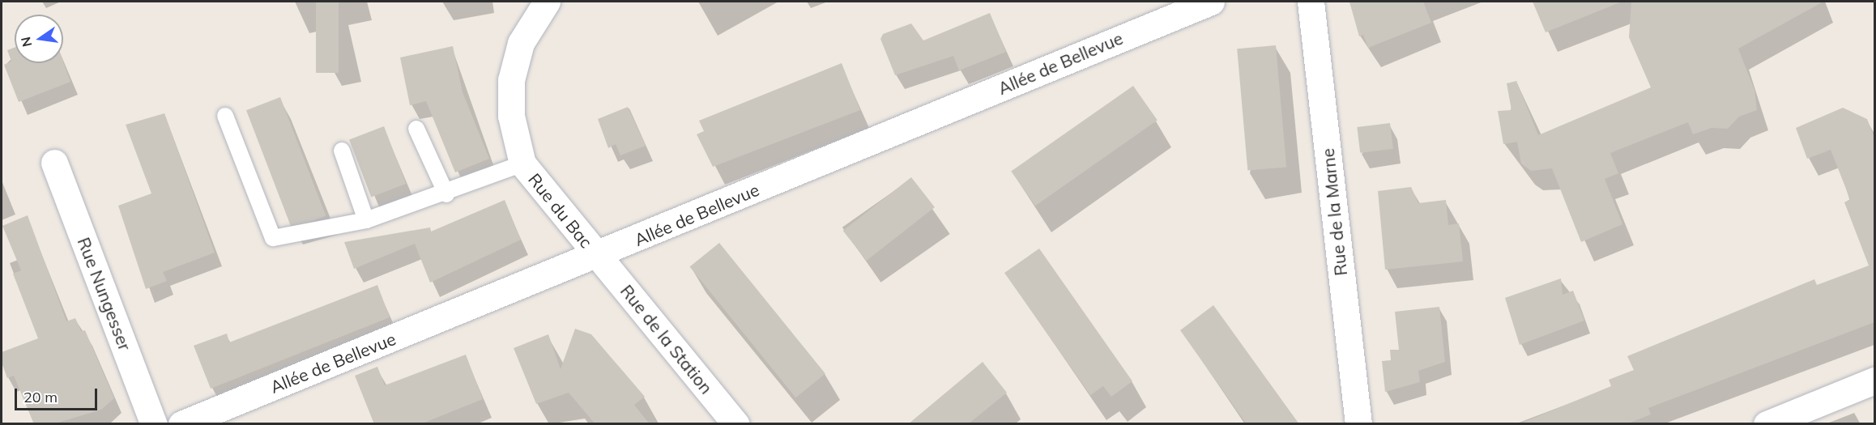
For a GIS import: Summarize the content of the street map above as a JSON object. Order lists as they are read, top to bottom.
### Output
{
  "streets": {
    "street": [
      "Allée de Bellevue",
      "Rue du Bac",
      "Rue de la Marne",
      "Rue Nungesser",
      "Rue de la Station"
    ]
  },
  "crossings": [
    ["Allée de Bellevue", "Rue du Bac"],
    ["Allée de Bellevue", "Rue de la Station"],
    ["Rue du Bac", "Rue de la Station"]
  ],
  "scale_bar": "20 m",
  "north": "left"
}
